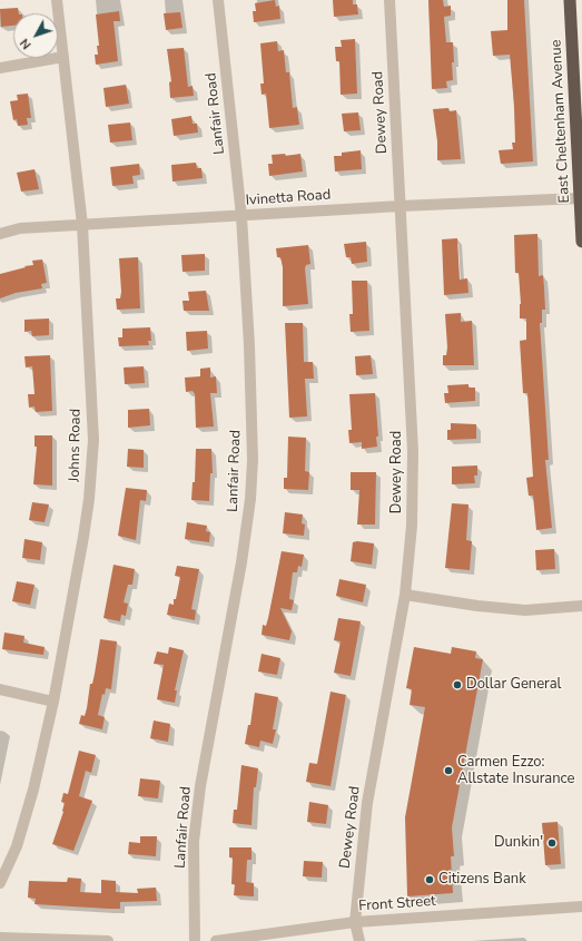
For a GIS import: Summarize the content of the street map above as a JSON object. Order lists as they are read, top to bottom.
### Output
{
  "streets": {
    "highway": ["East Cheltenham Avenue"],
    "street": [
      "Dewey Road",
      "Lanfair Road",
      "Ivinetta Road",
      "Johns Road",
      "Front Street"
    ]
  },
  "crossings": [
    ["Dewey Road", "Ivinetta Road"],
    ["Dewey Road", "Front Street"],
    ["Lanfair Road", "Ivinetta Road"],
    ["East Cheltenham Avenue", "Ivinetta Road"],
    ["Ivinetta Road", "Johns Road"]
  ],
  "places": [
    "Dollar General",
    "Carmen Ezzo: Allstate Insurance",
    "Dunkin'",
    "Citizens Bank"
  ],
  "north": "bottom left"
}
